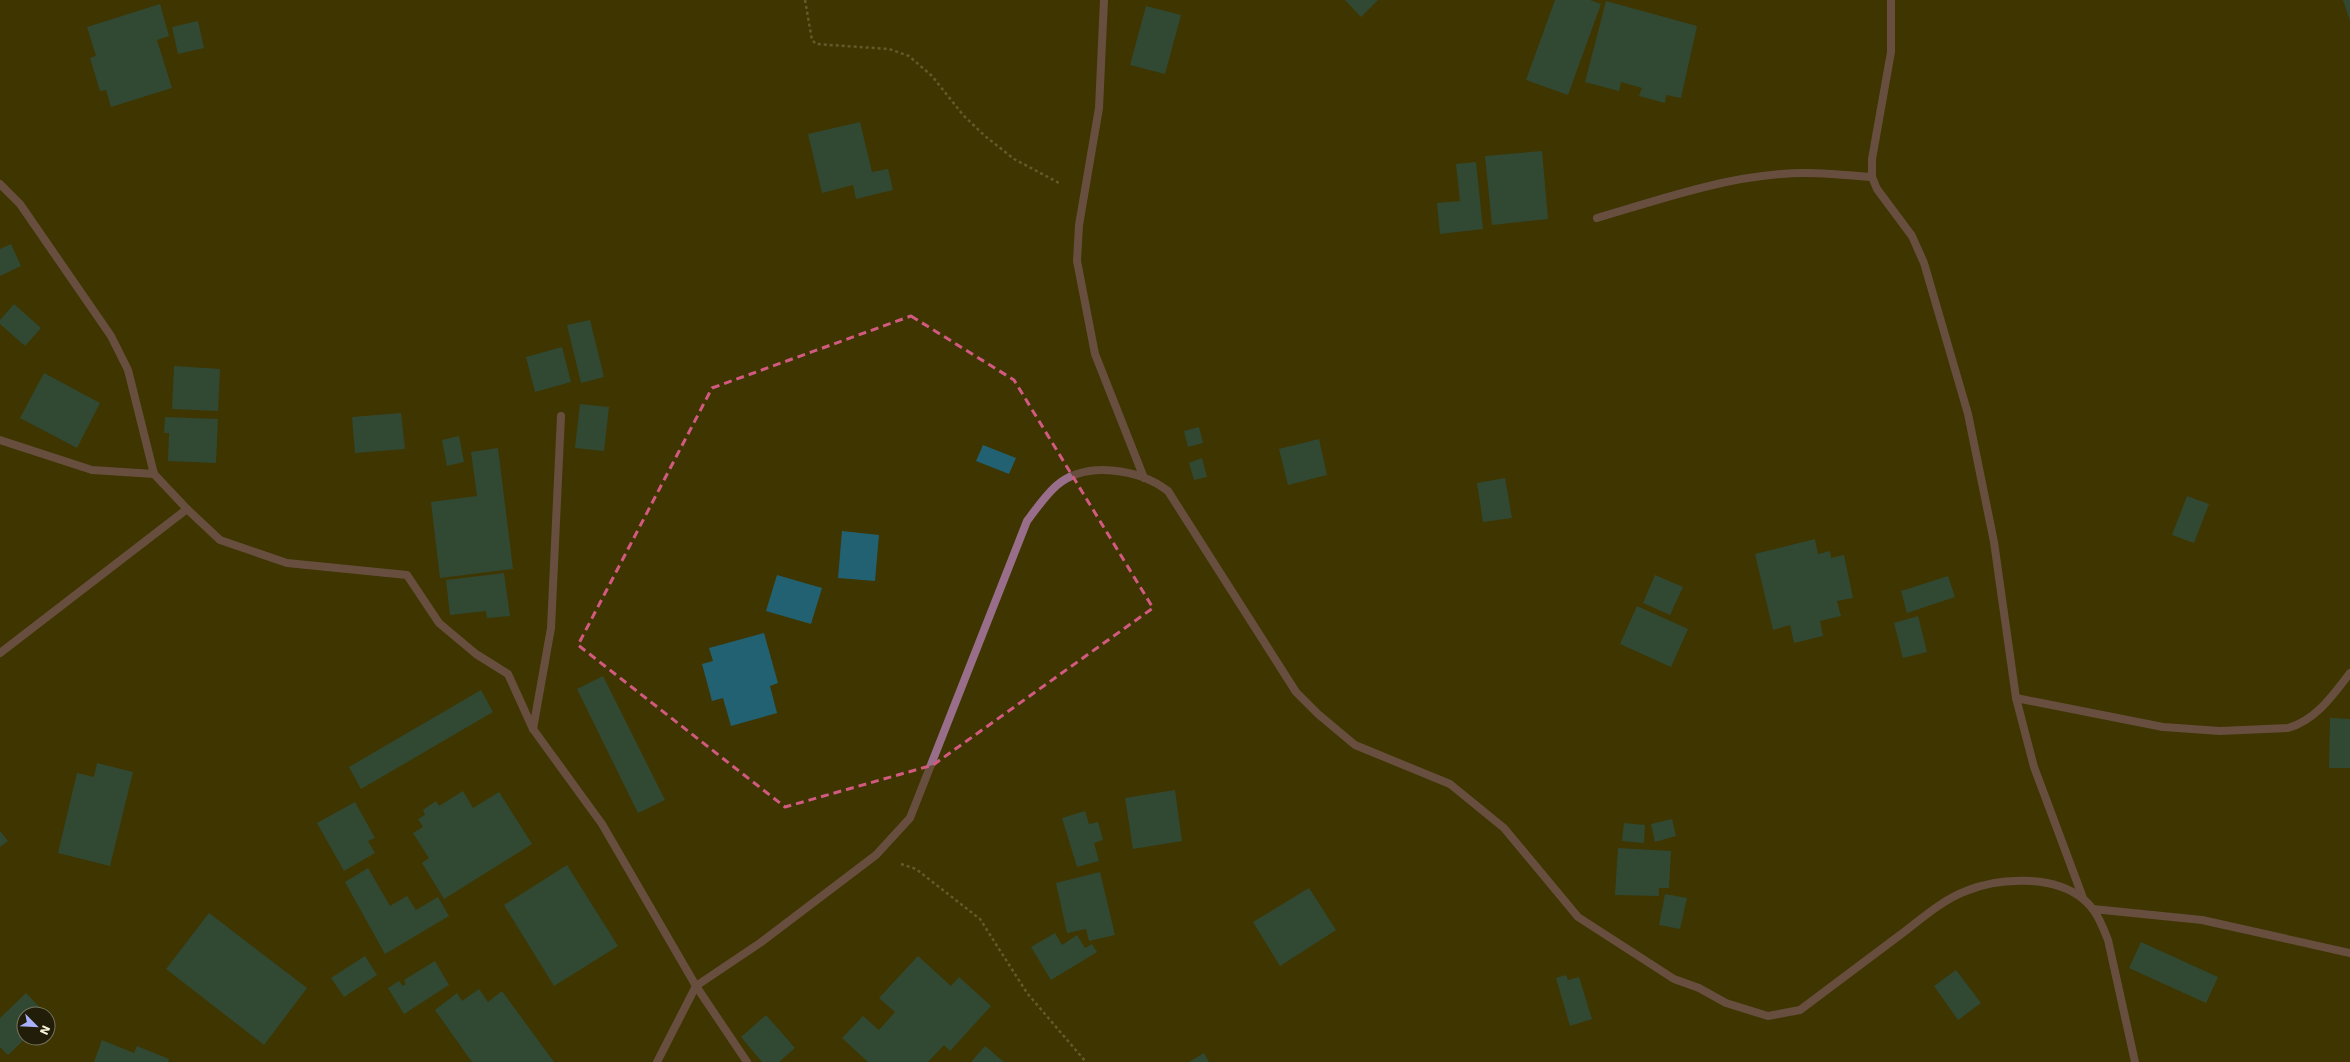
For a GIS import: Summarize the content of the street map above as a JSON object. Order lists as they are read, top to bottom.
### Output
{
  "north": "bottom right"
}
